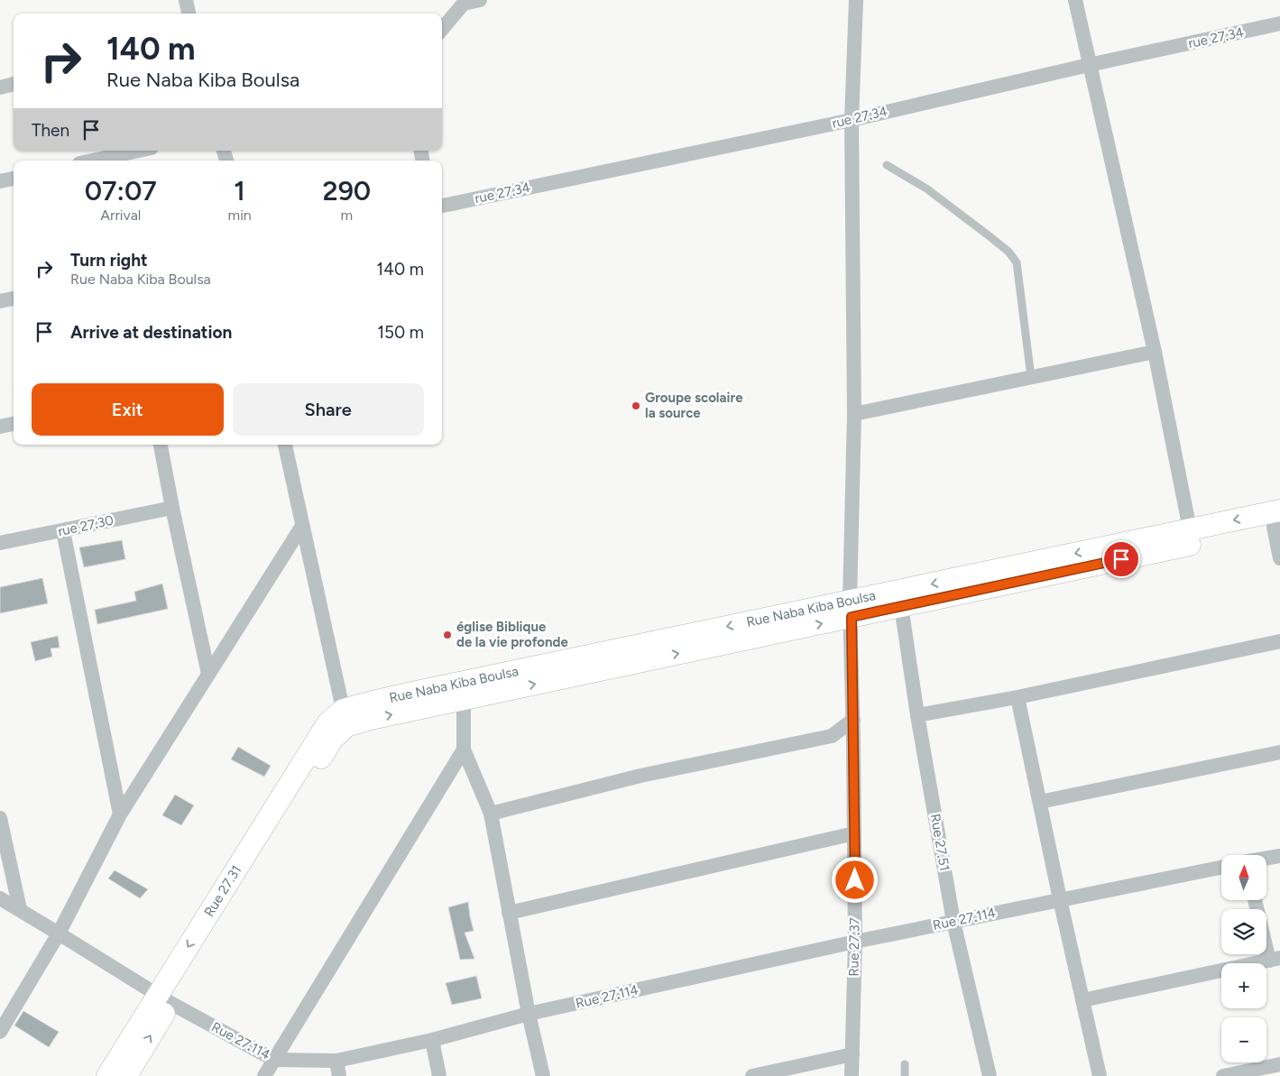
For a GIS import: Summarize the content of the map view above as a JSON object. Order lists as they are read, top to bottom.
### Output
{
  "streets": {
    "street": [
      "rue 27.34",
      "rue 27.30",
      "Rue Naba Kiba Boulsa",
      "Rue 27.51",
      "Rue 27.31",
      "Rue 27.114",
      "Rue 27.37"
    ]
  },
  "crossings": [
    ["rue 27.34", "Rue 27.37"],
    ["Rue Naba Kiba Boulsa", "Rue 27.51"],
    ["Rue Naba Kiba Boulsa", "Rue 27.31"],
    ["Rue Naba Kiba Boulsa", "Rue 27.37"],
    ["Rue 27.51", "Rue 27.114"],
    ["Rue 27.31", "Rue 27.114"],
    ["Rue 27.114", "Rue 27.37"]
  ],
  "places": ["Groupe scolaire la source", "église Biblique de la vie profonde"],
  "north": "top",
  "page": {
    "turn": ["140 m", "Rue Naba Kiba Boulsa"],
    "then": "Then",
    "eta": [
      "07:07",
      "Arrival",
      "1",
      "min",
      "290",
      "m"
    ],
    "list": [
      {
        "name": "Turn right",
        "note": "Rue Naba Kiba Boulsa",
        "value": "140 m"
      },
      {
        "name": "Arrive at destination",
        "value": "150 m"
      }
    ],
    "buttons": ["Exit", "Share"],
    "map_buttons": ["+", "−"]
  }
}
